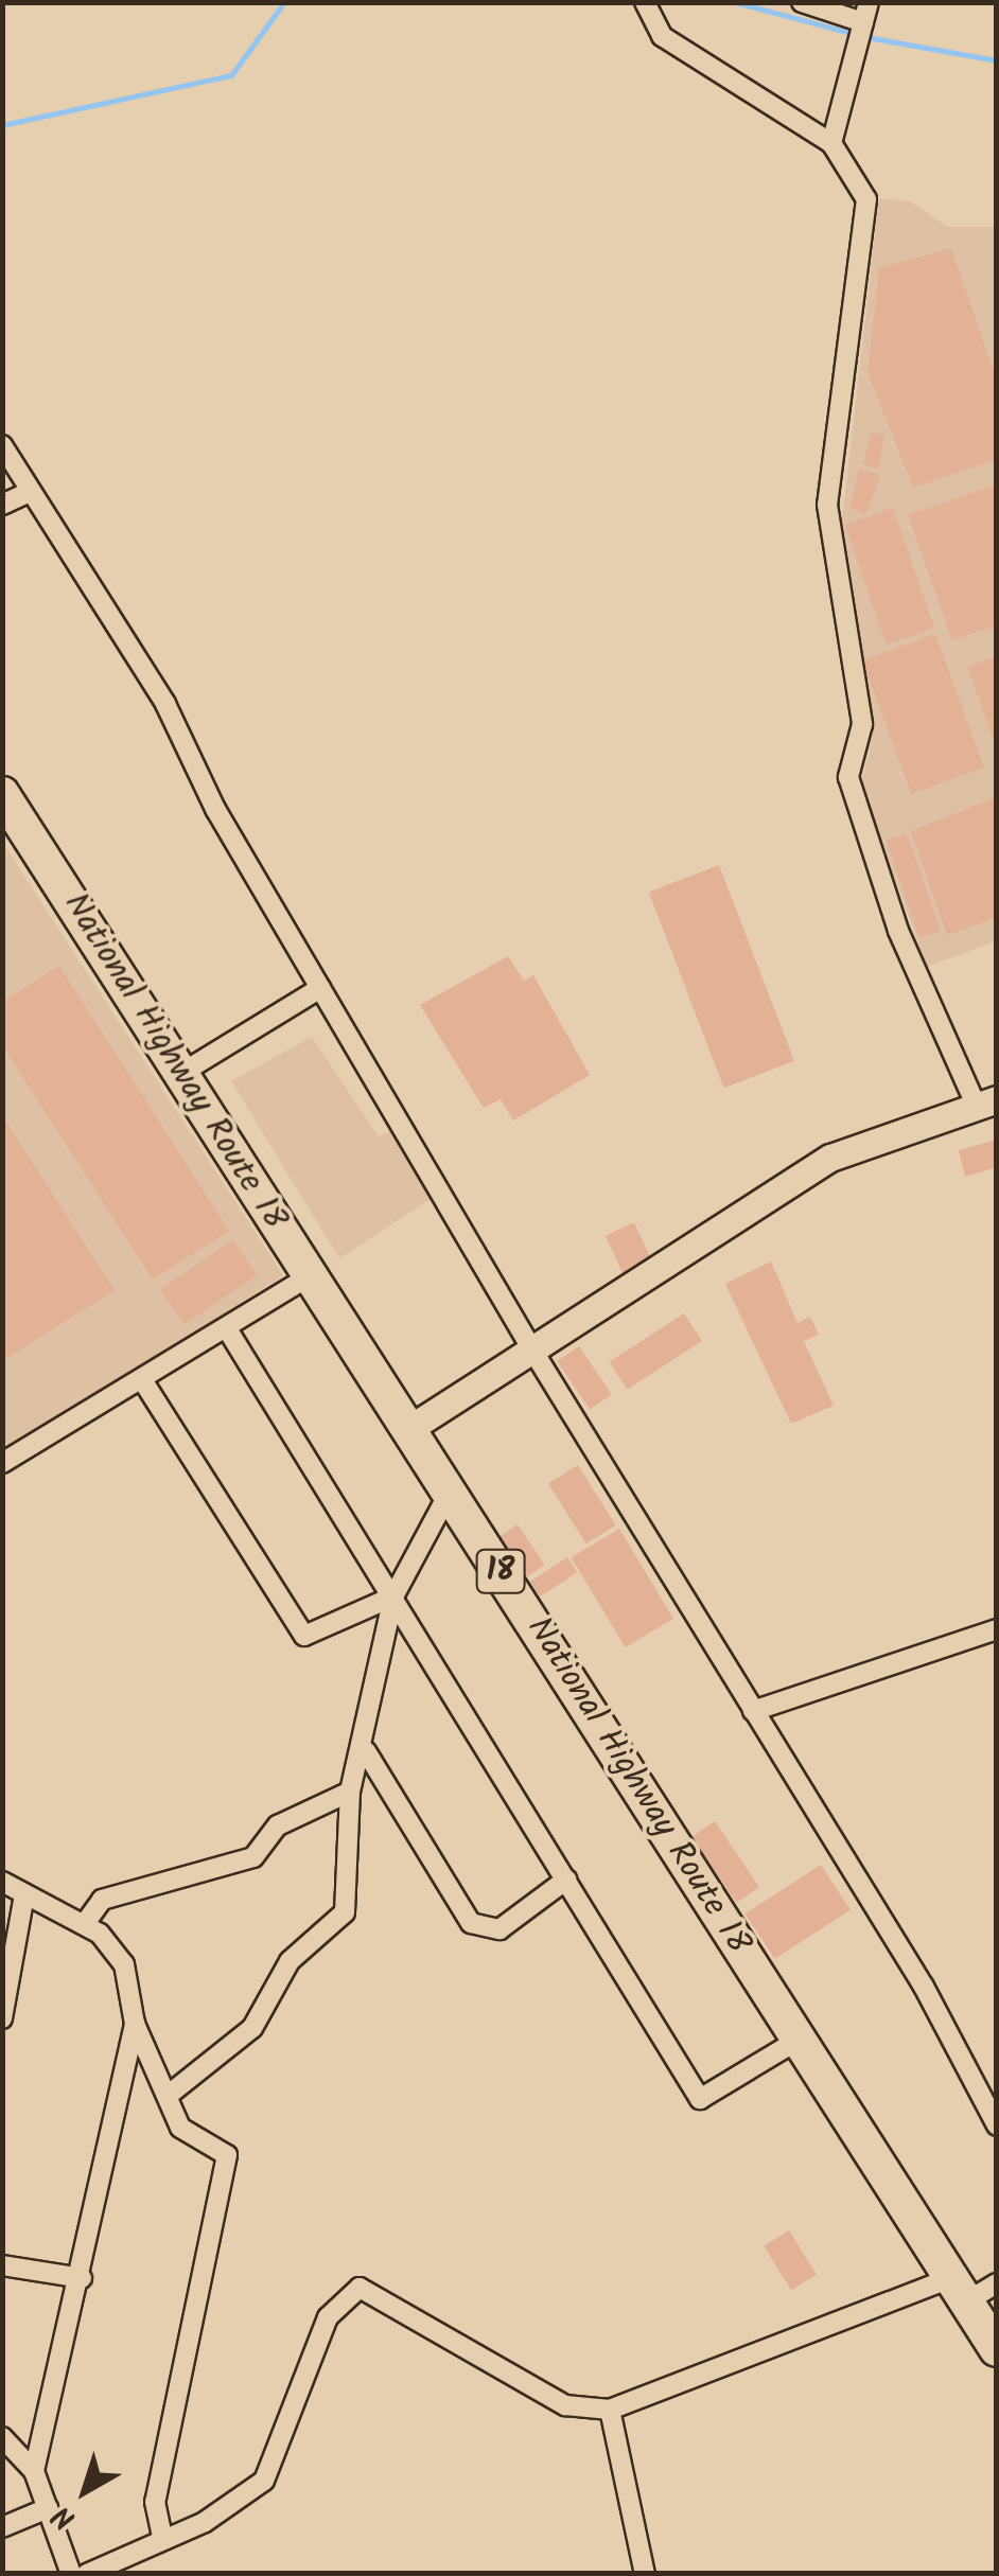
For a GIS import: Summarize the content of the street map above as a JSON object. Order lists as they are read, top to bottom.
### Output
{
  "streets": {
    "highway": ["National Highway Route 18", "18"]
  },
  "north": "bottom left"
}
